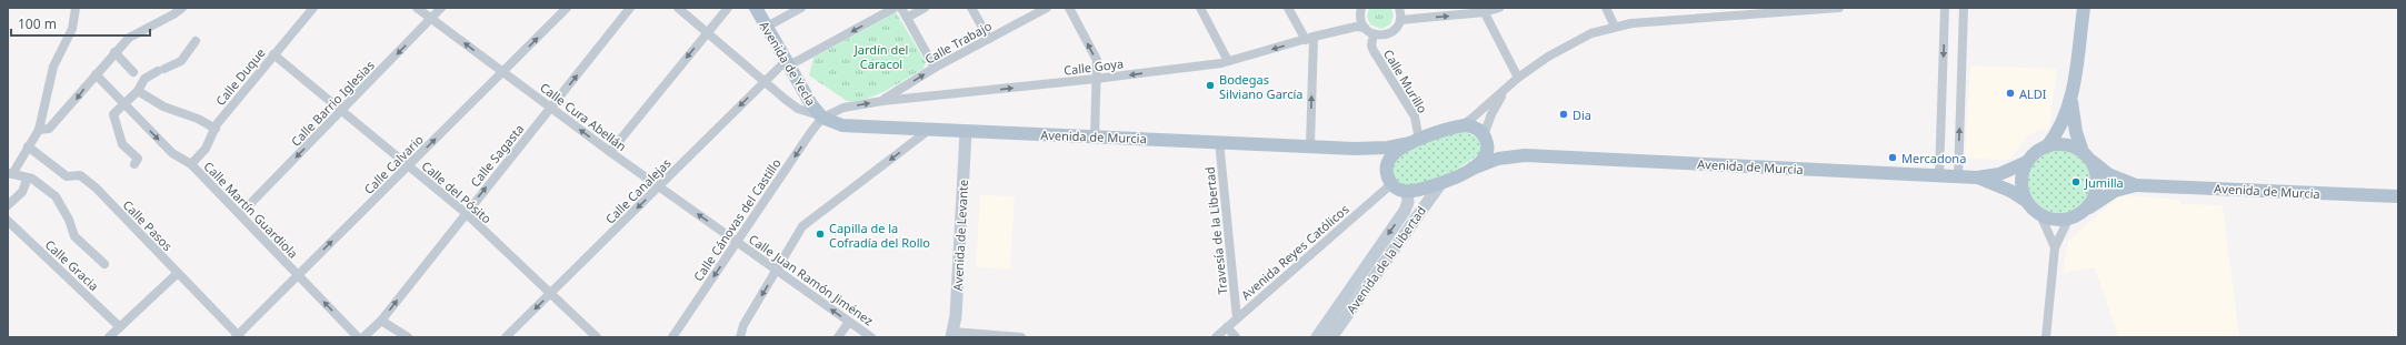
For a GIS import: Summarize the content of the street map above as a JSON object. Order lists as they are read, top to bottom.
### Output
{
  "streets": {
    "main road": [
      "Avenida de Yecla",
      "Avenida de Murcia",
      "Avenida de Levante",
      "Avenida de la Libertad"
    ],
    "street": [
      "Calle Trabajo",
      "Calle Goya",
      "Calle Duque",
      "Calle Murillo",
      "Calle Barrio Iglesias",
      "Calle Cura Abellán",
      "Calle Sagasta",
      "Calle Calvario",
      "Calle Canalejas",
      "Calle del Pósito",
      "Calle Martín Guardiola",
      "Calle Cánovas del Castillo",
      "Calle Pasos",
      "Travesía de la Libertad",
      "Avenida Reyes Católicos",
      "Calle Gracia",
      "Calle Juan Ramón Jiménez"
    ]
  },
  "crossings": [
    ["Calle Trabajo", "Calle Goya"],
    ["Avenida de Yecla", "Calle Goya"],
    ["Avenida de Yecla", "Avenida de Murcia"],
    ["Avenida de Yecla", "Calle Canalejas"],
    ["Avenida de Yecla", "Calle Cánovas del Castillo"],
    ["Calle Goya", "Avenida de Murcia"],
    ["Calle Goya", "Calle Cánovas del Castillo"],
    ["Calle Duque", "Calle del Pósito"],
    ["Calle Duque", "Calle Martín Guardiola"],
    ["Calle Murillo", "Avenida de Murcia"],
    ["Calle Barrio Iglesias", "Calle Cura Abellán"],
    ["Calle Barrio Iglesias", "Calle del Pósito"],
    ["Calle Barrio Iglesias", "Calle Martín Guardiola"],
    ["Calle Cura Abellán", "Calle Sagasta"],
    ["Calle Cura Abellán", "Calle Calvario"],
    ["Calle Cura Abellán", "Calle Canalejas"],
    ["Calle Cura Abellán", "Calle Cánovas del Castillo"],
    ["Calle Cura Abellán", "Calle Juan Ramón Jiménez"],
    ["Avenida de Murcia", "Calle Cánovas del Castillo"],
    ["Avenida de Murcia", "Travesía de la Libertad"],
    ["Avenida de Murcia", "Avenida de Levante"],
    ["Calle Sagasta", "Calle del Pósito"],
    ["Calle Calvario", "Calle del Pósito"],
    ["Calle Calvario", "Calle Martín Guardiola"],
    ["Calle Calvario", "Calle Pasos"],
    ["Calle Canalejas", "Calle del Pósito"],
    ["Calle Cánovas del Castillo", "Calle Juan Ramón Jiménez"],
    ["Travesía de la Libertad", "Avenida Reyes Católicos"]
  ],
  "one_way": [
    "Calle Barrio Iglesias",
    "Calle Cura Abellán",
    "Calle Calvario",
    "Calle Juan Ramón Jiménez"
  ],
  "parks": ["Jardín del Caracol"],
  "places": [
    "Bodegas Silviano García",
    "ALDI",
    "Dia",
    "Mercadona",
    "Jumilla",
    "Capilla de la Cofradía del Rollo"
  ],
  "scale_bar": "100 m"
}
